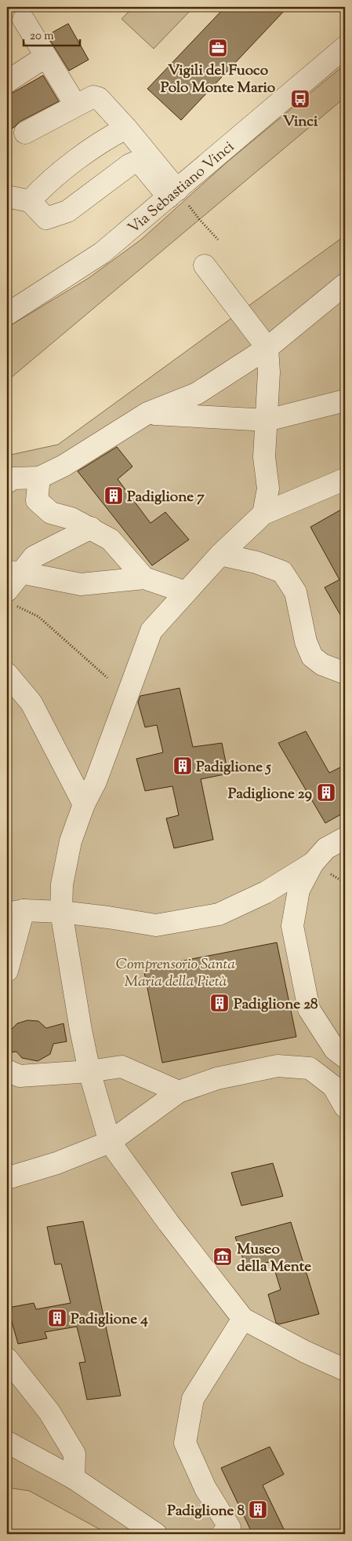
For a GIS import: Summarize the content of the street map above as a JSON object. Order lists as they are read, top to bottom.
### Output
{
  "streets": {
    "street": ["Via Sebastiano Vinci"]
  },
  "parks": ["Comprensorio Santa Maria della Pietà"],
  "places": {
    "office": ["Vigili del Fuoco Polo Monte Mario"],
    "bus stop": ["Vinci"],
    "building": [
      "Padiglione 7",
      "Padiglione 5",
      "Padiglione 29",
      "Padiglione 28",
      "Padiglione 4",
      "Padiglione 8"
    ],
    "museum": ["Museo della Mente"]
  },
  "scale_bar": "20 m"
}
